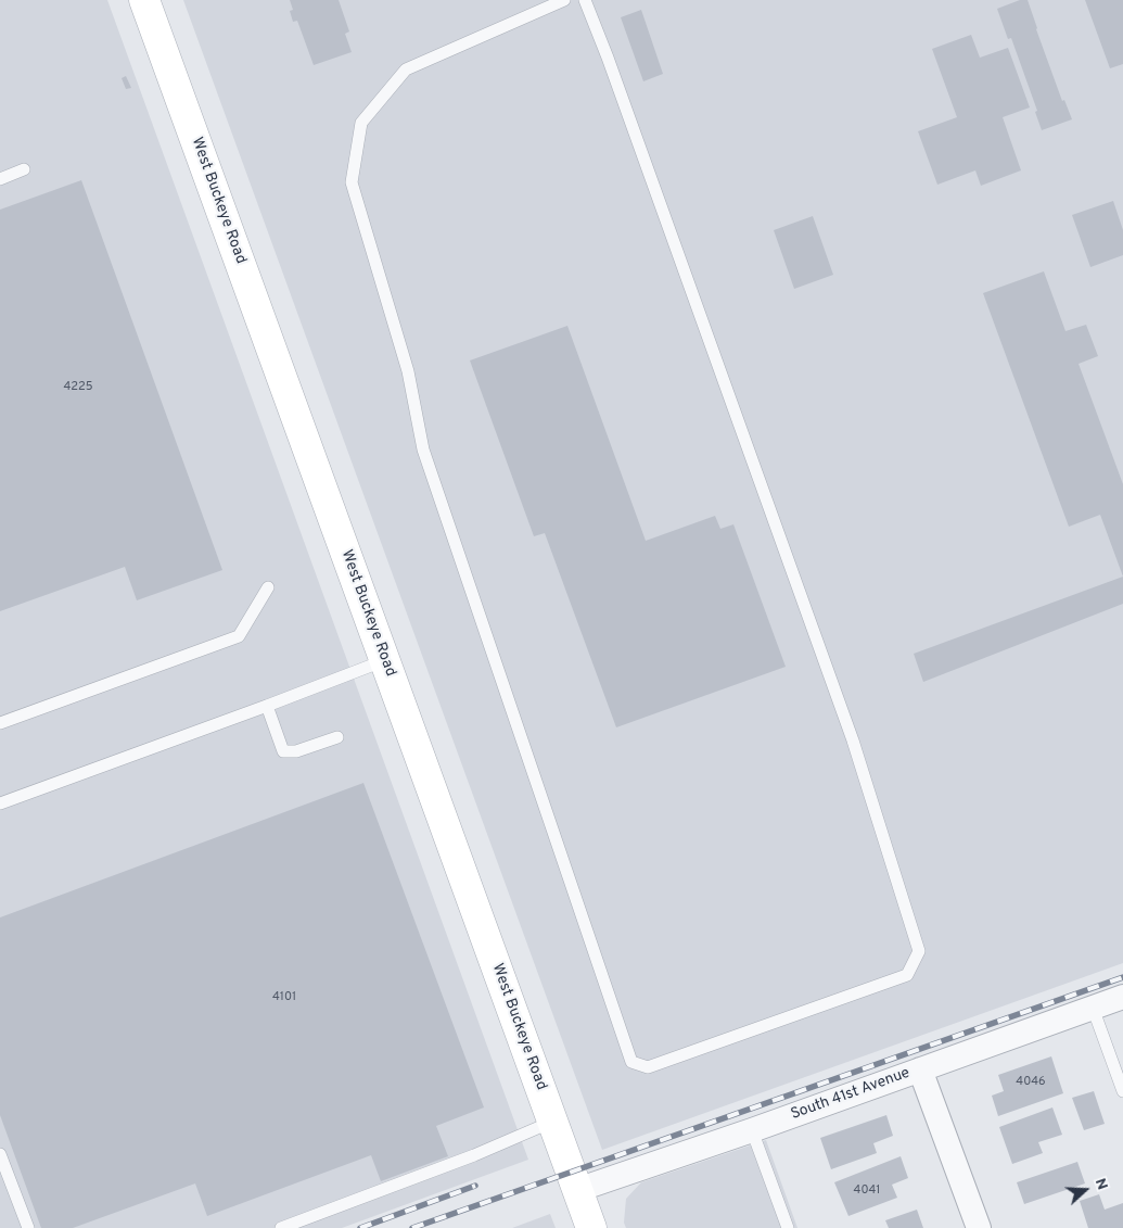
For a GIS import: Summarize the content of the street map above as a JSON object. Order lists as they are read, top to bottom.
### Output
{
  "streets": {
    "main road": ["West Buckeye Road"],
    "street": ["South 41st Avenue"]
  },
  "crossings": [
    ["West Buckeye Road", "South 41st Avenue"]
  ],
  "house_numbers": [
    "4225",
    "4101",
    "4046",
    "4041"
  ],
  "north": "right"
}
